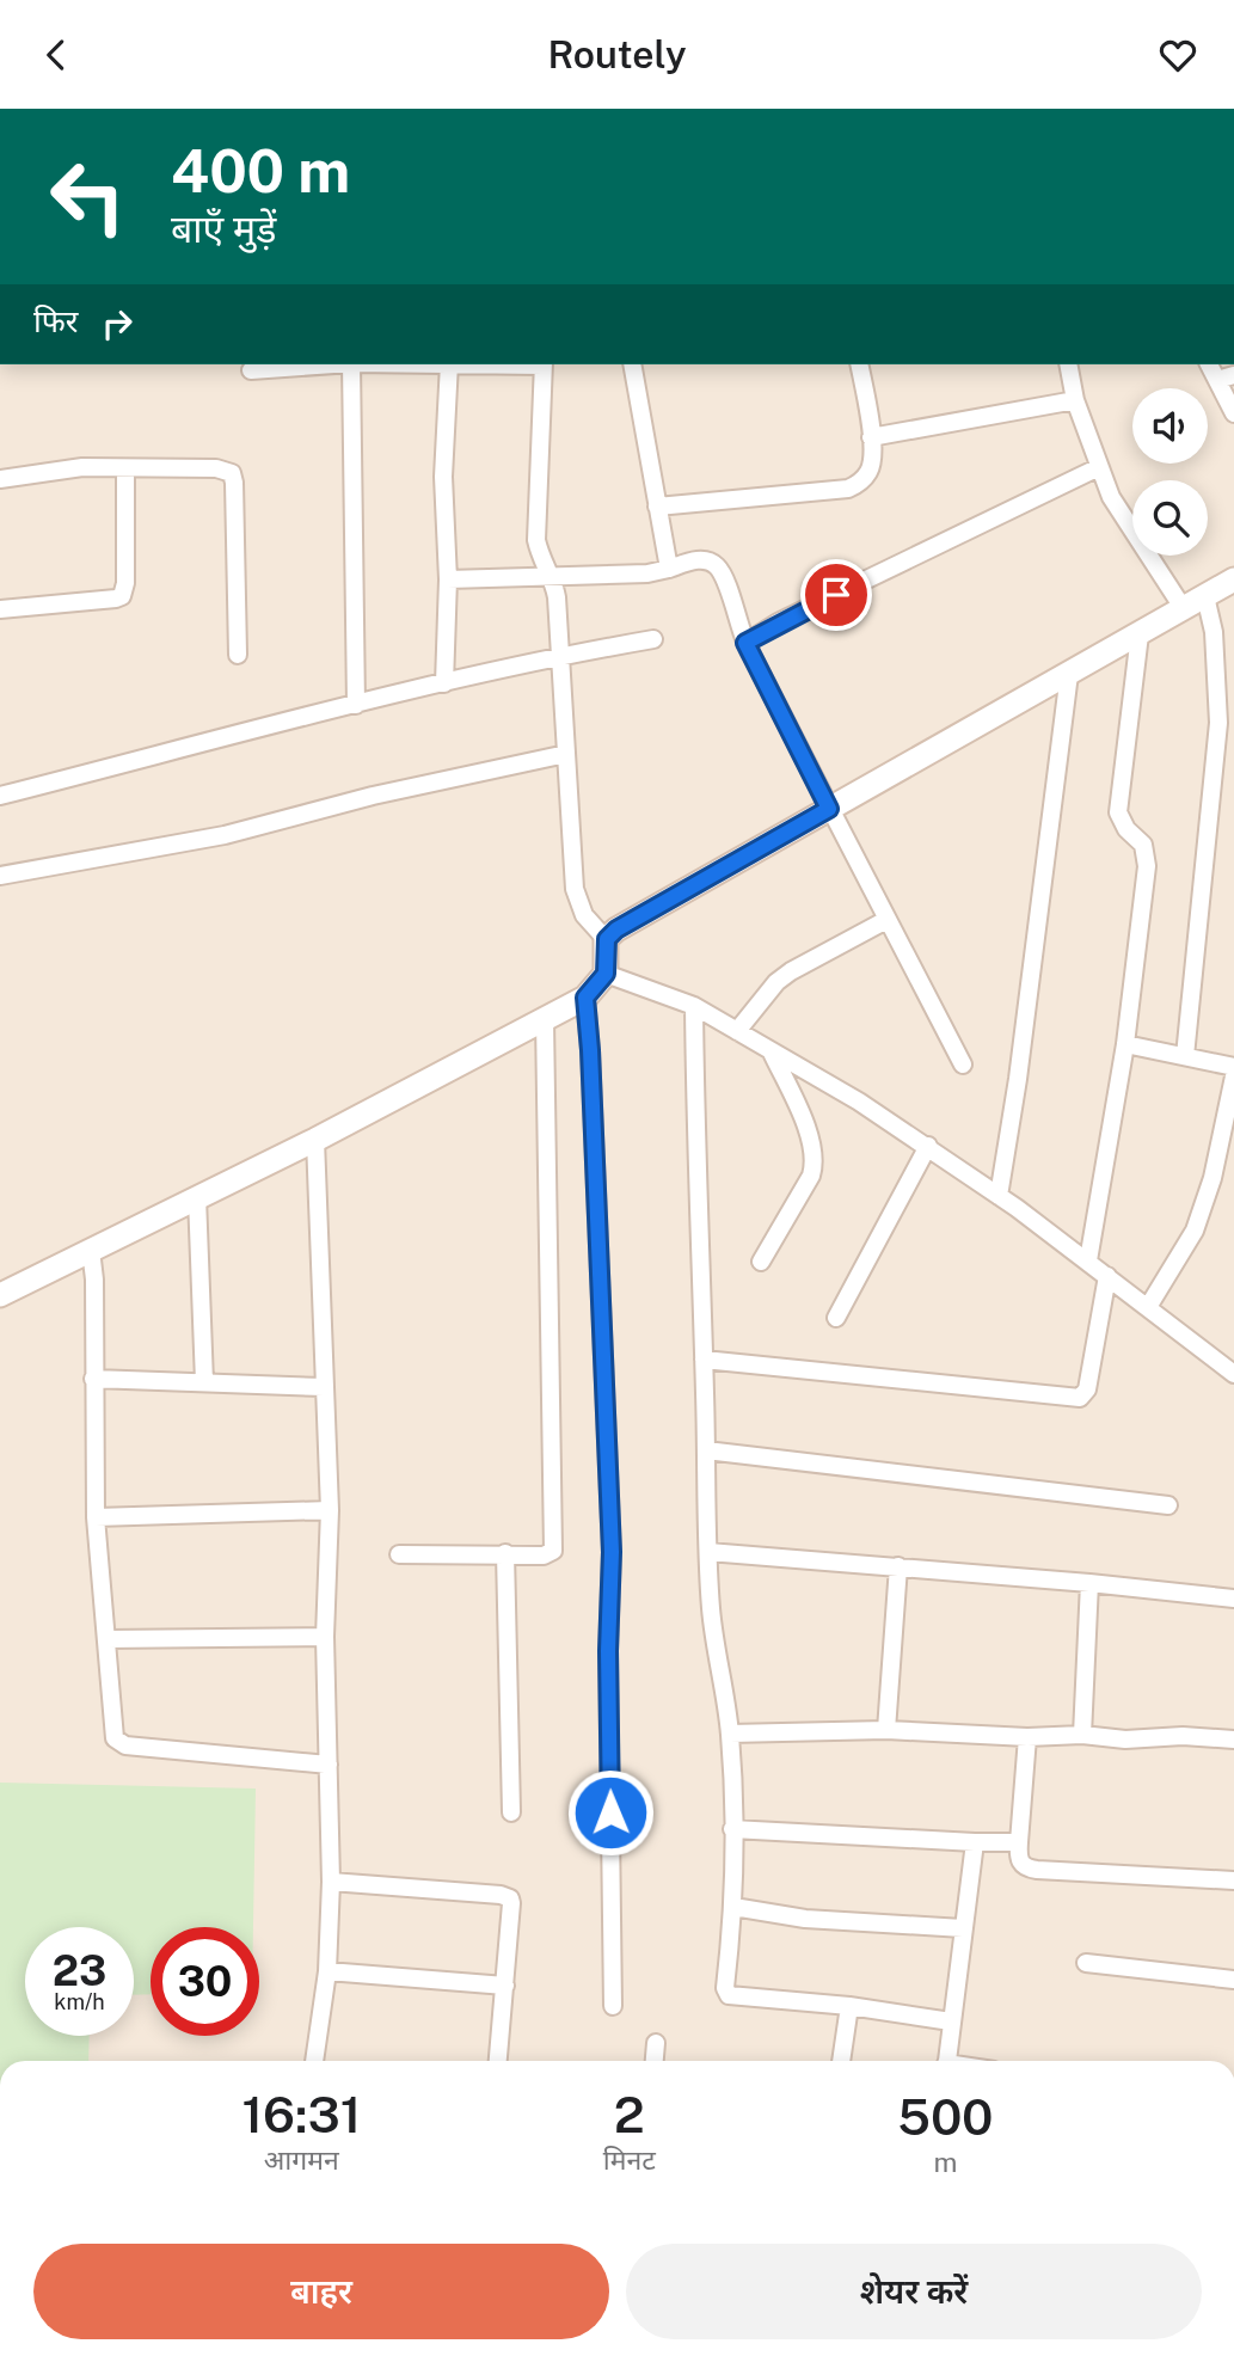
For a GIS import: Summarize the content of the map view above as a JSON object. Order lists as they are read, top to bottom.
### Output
{
  "page": {
    "header": "Routely",
    "turn": ["400 m", "बाएँ मुड़ें"],
    "then": "फिर",
    "speed": "23 km/h",
    "limit": "30",
    "eta": [
      "16:31",
      "आगमन",
      "2",
      "मिनट",
      "500",
      "m"
    ],
    "buttons": ["बाहर", "शेयर करें"]
  }
}
